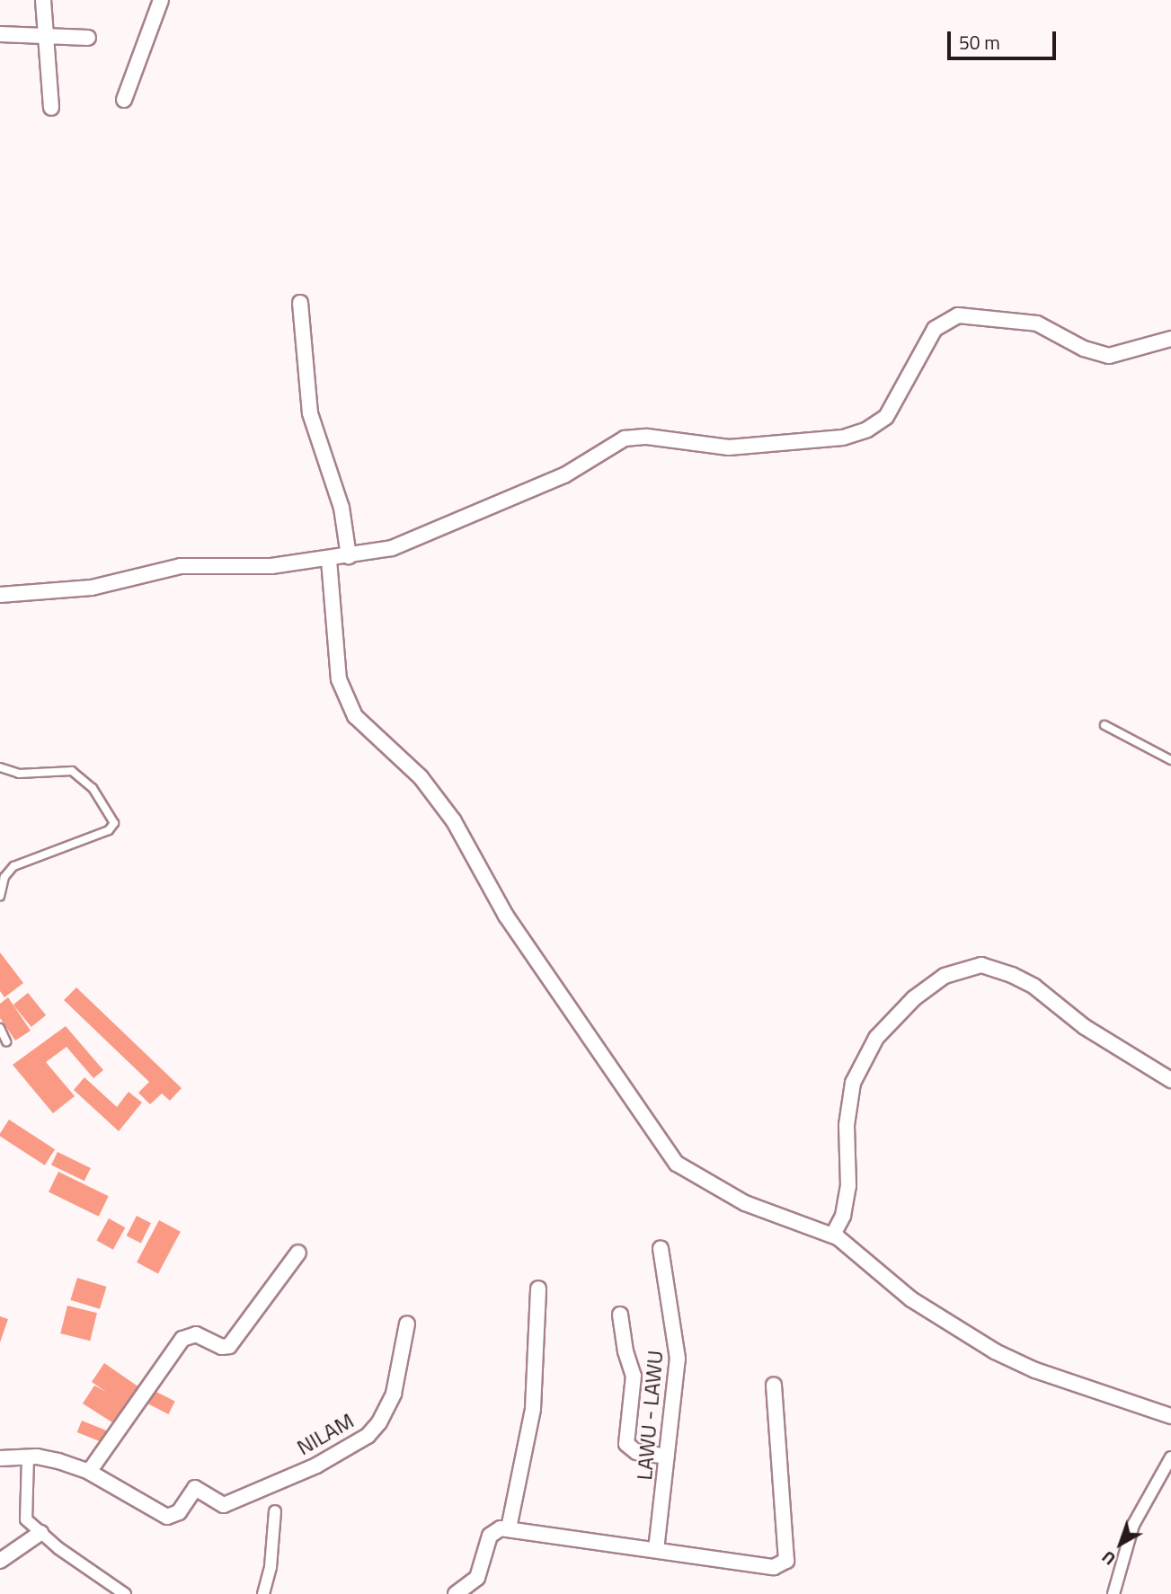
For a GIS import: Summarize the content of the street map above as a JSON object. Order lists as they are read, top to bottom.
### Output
{
  "streets": {
    "street": ["LAWU - LAWU", "NILAM"]
  },
  "scale_bar": "50 m",
  "north": "bottom left"
}
